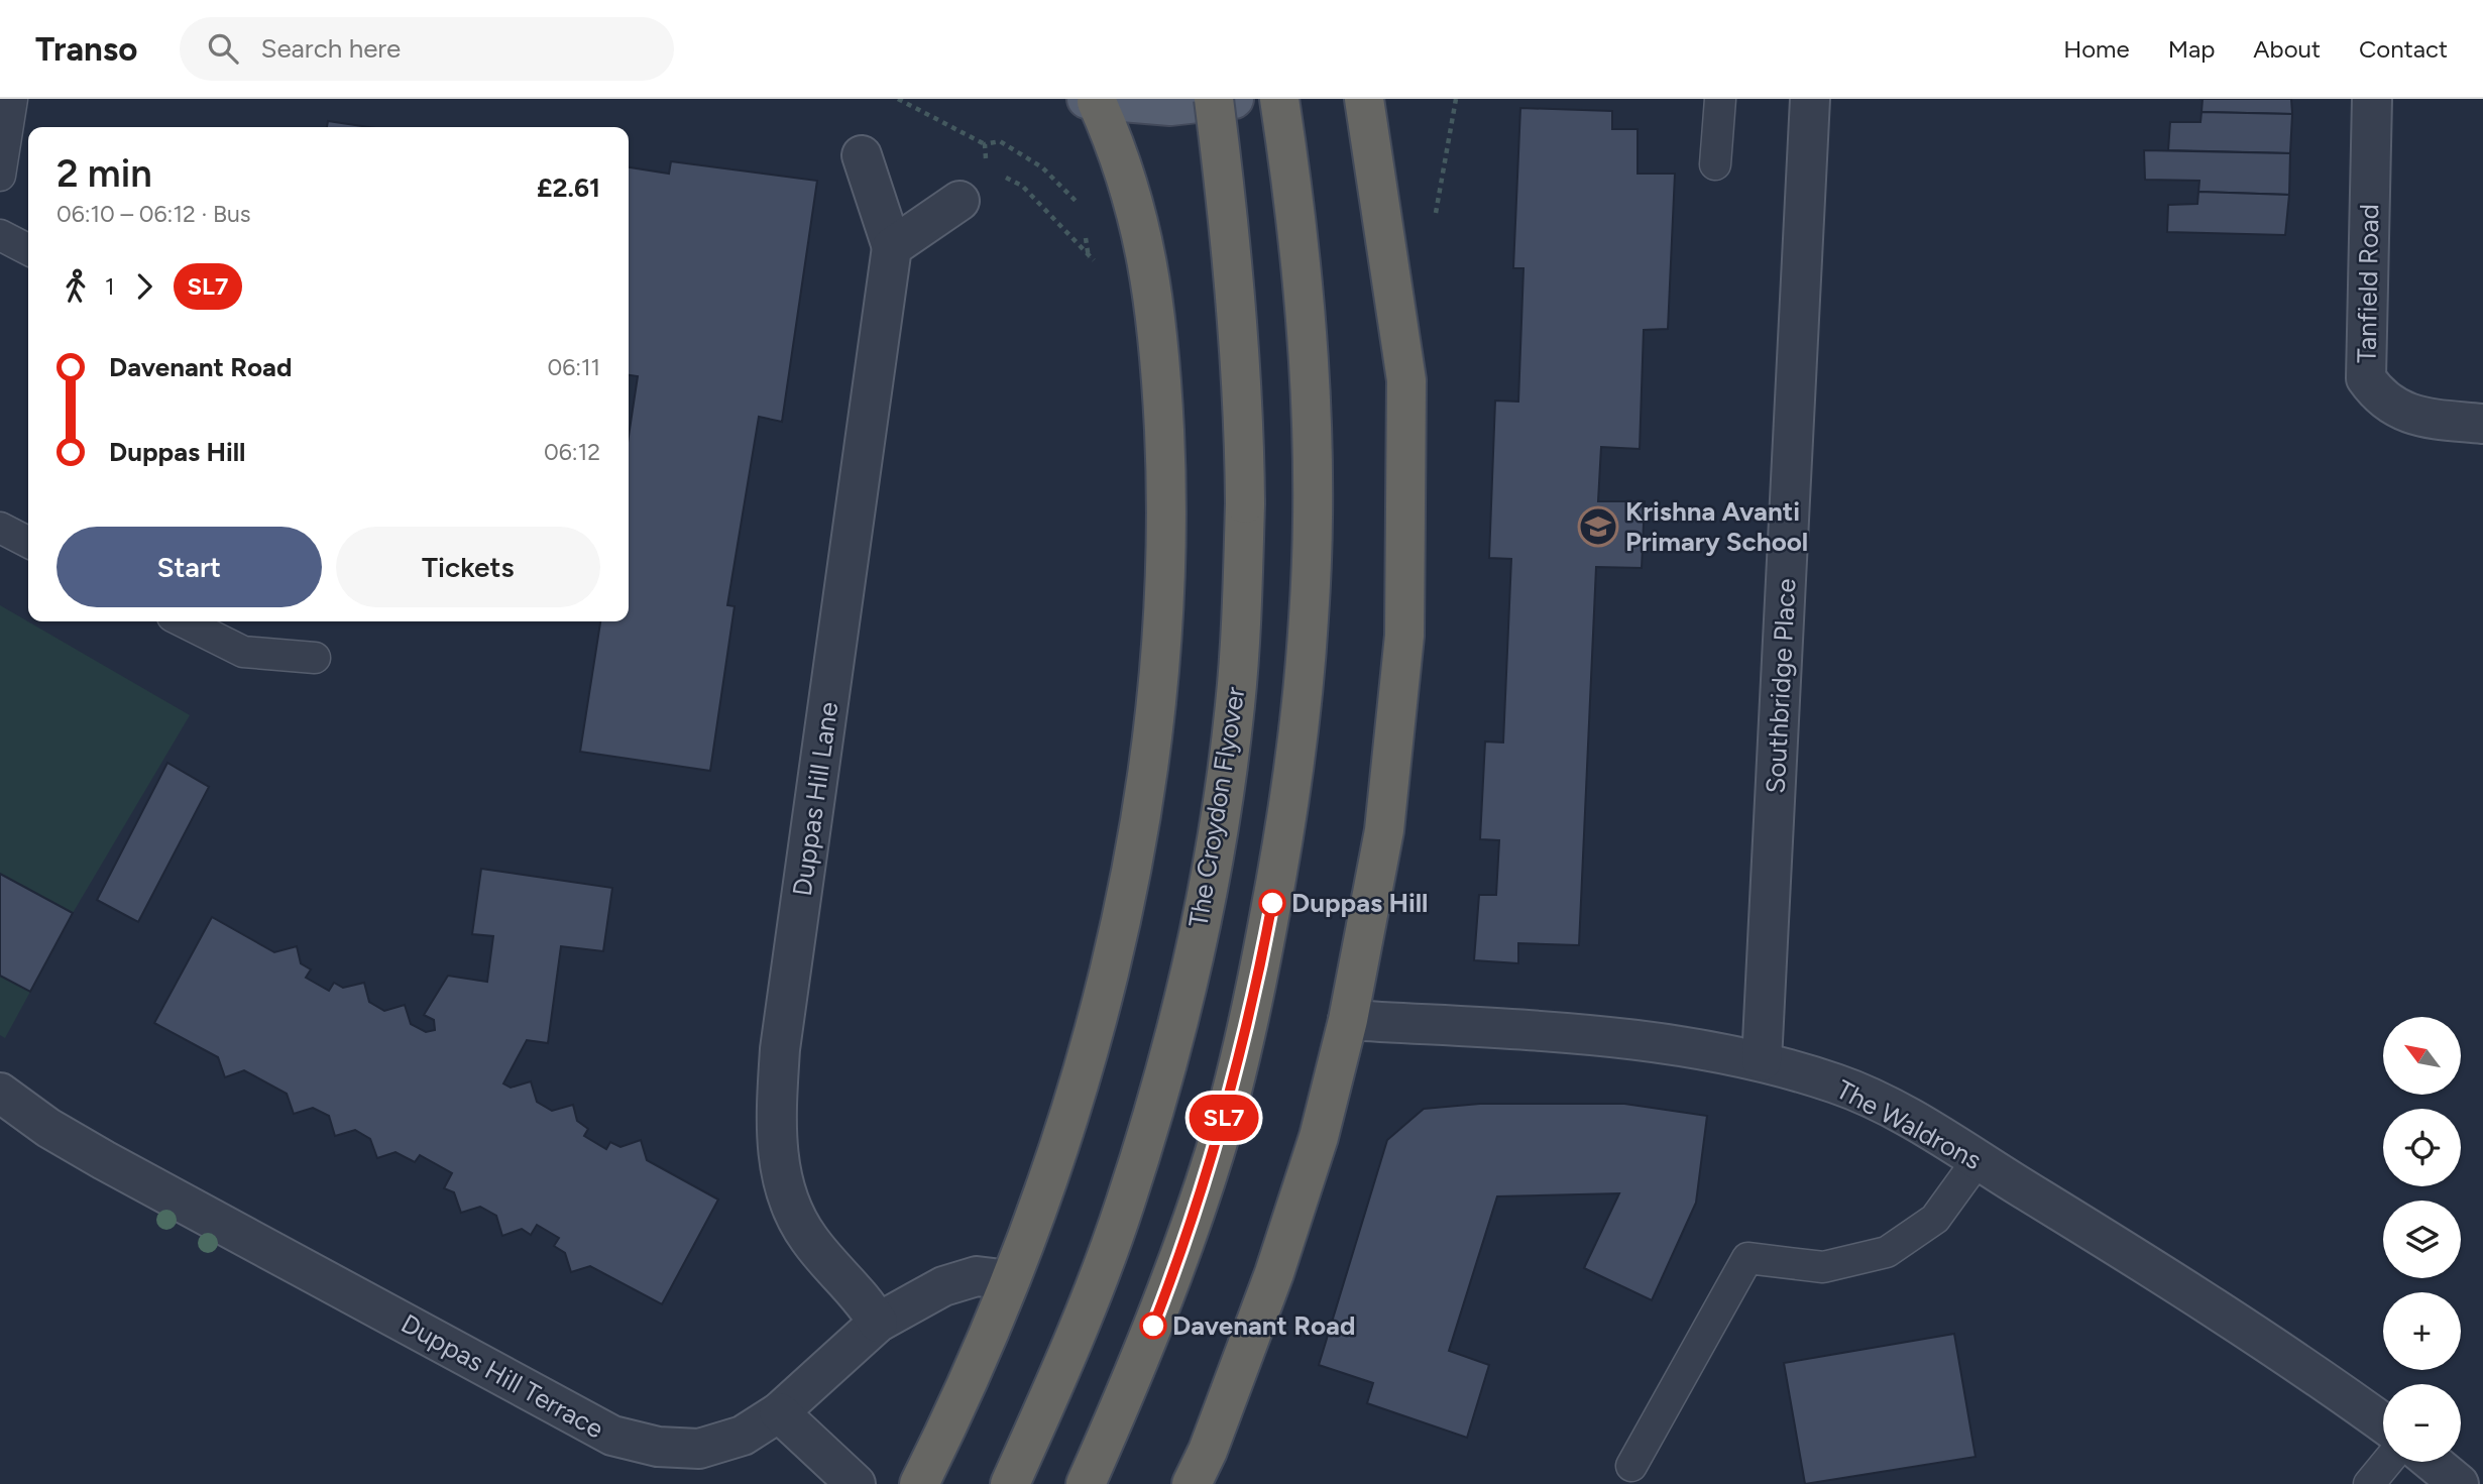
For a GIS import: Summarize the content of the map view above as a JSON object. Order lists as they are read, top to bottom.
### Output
{
  "streets": {
    "highway": ["The Croydon Flyover"],
    "street": [
      "Tanfield Road",
      "Southbridge Place",
      "Duppas Hill Lane",
      "The Waldrons",
      "Duppas Hill Terrace"
    ]
  },
  "crossings": [
    ["Southbridge Place", "The Waldrons"],
    ["Duppas Hill Lane", "Duppas Hill Terrace"]
  ],
  "places": {
    "school or university": ["Krishna Avanti Primary School"],
    "other": ["Duppas Hill", "Davenant Road"]
  },
  "lines": ["bus line SL7"],
  "north": "top left",
  "page": {
    "header": "Transo",
    "search": "Search here",
    "nav": [
      "Home",
      "Map",
      "About",
      "Contact"
    ],
    "on_map": "SL7",
    "heading": ["2 min", "06:10 – 06:12 · Bus", "£2.61"],
    "legs": ["1", "SL7"],
    "list": [
      {
        "name": "Davenant Road",
        "value": "06:11"
      },
      {
        "name": "Duppas Hill",
        "value": "06:12"
      }
    ],
    "buttons": ["Start", "Tickets"],
    "map_buttons": ["+", "−"]
  }
}
